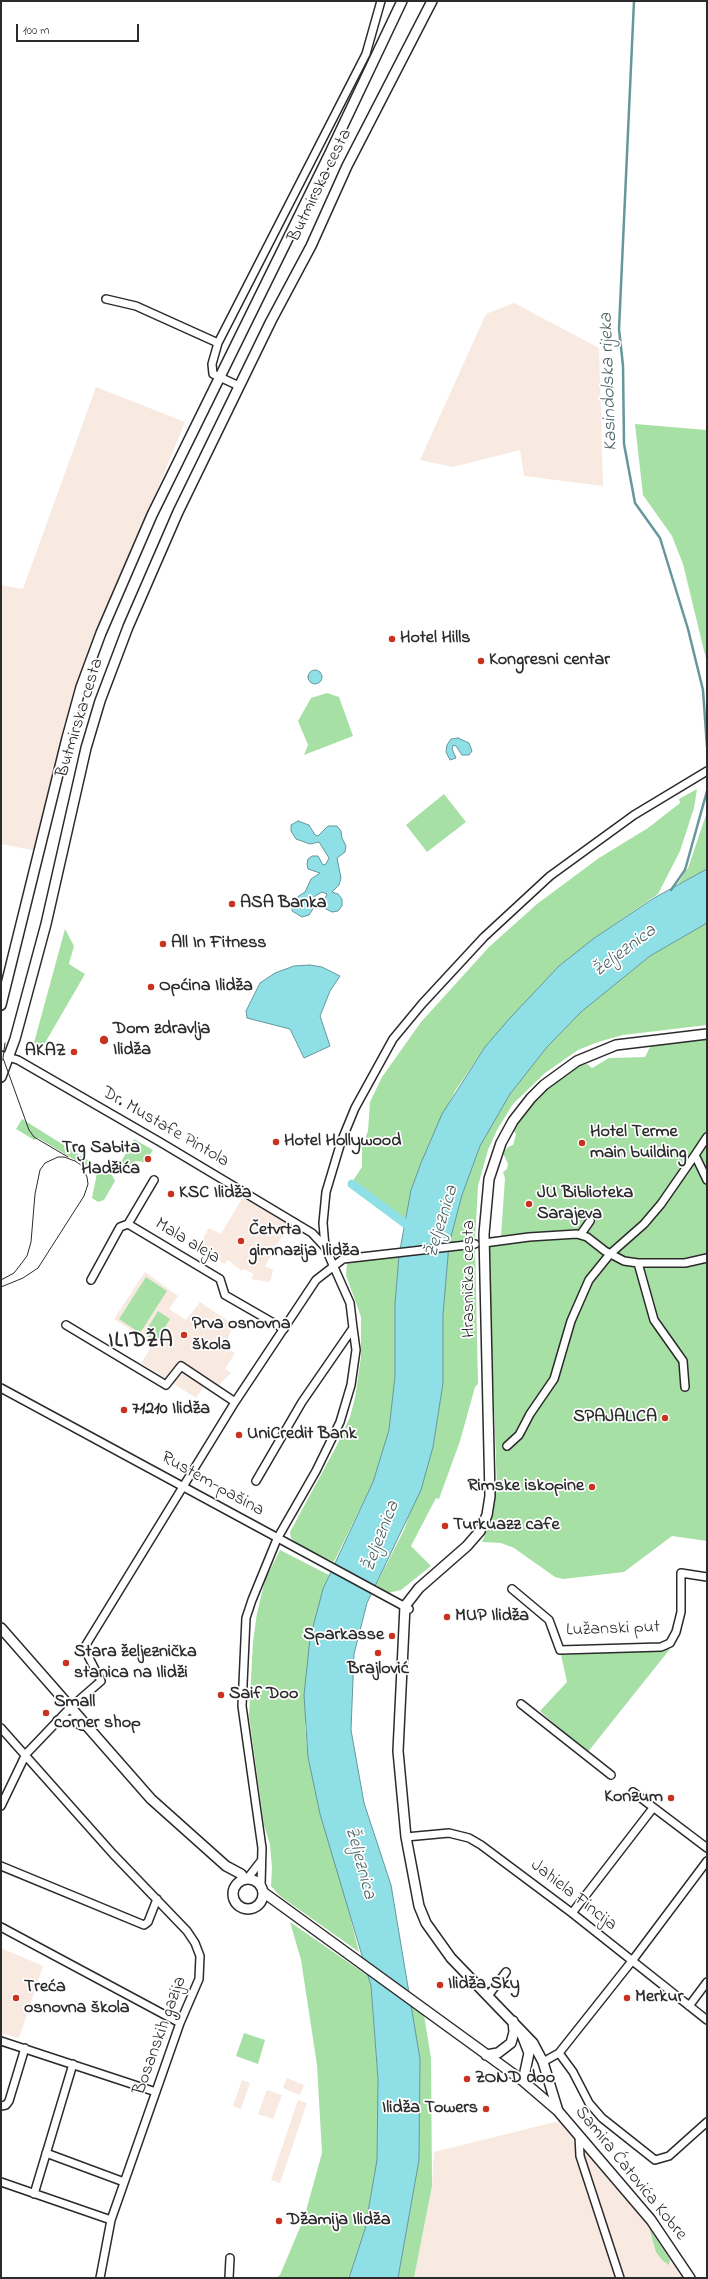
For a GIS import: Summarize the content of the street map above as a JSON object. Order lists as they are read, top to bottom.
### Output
{
  "streets": {
    "main road": ["Butmirska cesta", "Hrasnička cesta", "Samira Ćatovića Kobre"],
    "street": [
      "Dr. Mustafe Pintola",
      "Mala aleja",
      "Rustem-pašina",
      "Lužanski put",
      "Jahiela Fincija",
      "Bosanskih gazija"
    ]
  },
  "crossings": [
    ["Butmirska cesta", "Dr. Mustafe Pintola"],
    ["Dr. Mustafe Pintola", "Rustem-pašina"],
    ["Dr. Mustafe Pintola", "Samira Ćatovića Kobre"],
    ["Hrasnička cesta", "Rustem-pašina"],
    ["Hrasnička cesta", "Samira Ćatovića Kobre"],
    ["Rustem-pašina", "Samira Ćatovića Kobre"],
    ["Jahiela Fincija", "Samira Ćatovića Kobre"]
  ],
  "districts": ["ILIDŽA"],
  "water": ["Kasindolska rijeka", "Željeznica"],
  "places": [
    "Hotel Hills",
    "Kongresni centar",
    "ASA Banka",
    "All In Fitness",
    "Općina Ilidža",
    "Dom zdravlja Ilidža",
    "AKAZ",
    "Hotel Hollywood",
    "Hotel Terme main building",
    "Trg Sabita Hadžića",
    "KSC Ilidža",
    "JU Biblioteka Sarajeva",
    "Četvrta gimnazija Ilidža",
    "Prva osnovna škola",
    "71210 Ilidža",
    "SPAJALICA",
    "UniCredit Bank",
    "Rimske iskopine",
    "Turkuazz cafe",
    "MUP Ilidža",
    "Sparkasse",
    "Brajlović",
    "Stara željeznička stanica na Ilidži",
    "Saif Doo",
    "Small corner shop",
    "Konzum",
    "Ilidža Sky",
    "Treća osnovna škola",
    "Merkur",
    "ZOND doo",
    "Ilidža Towers",
    "Džamija Ilidža"
  ],
  "scale_bar": "100 m"
}
